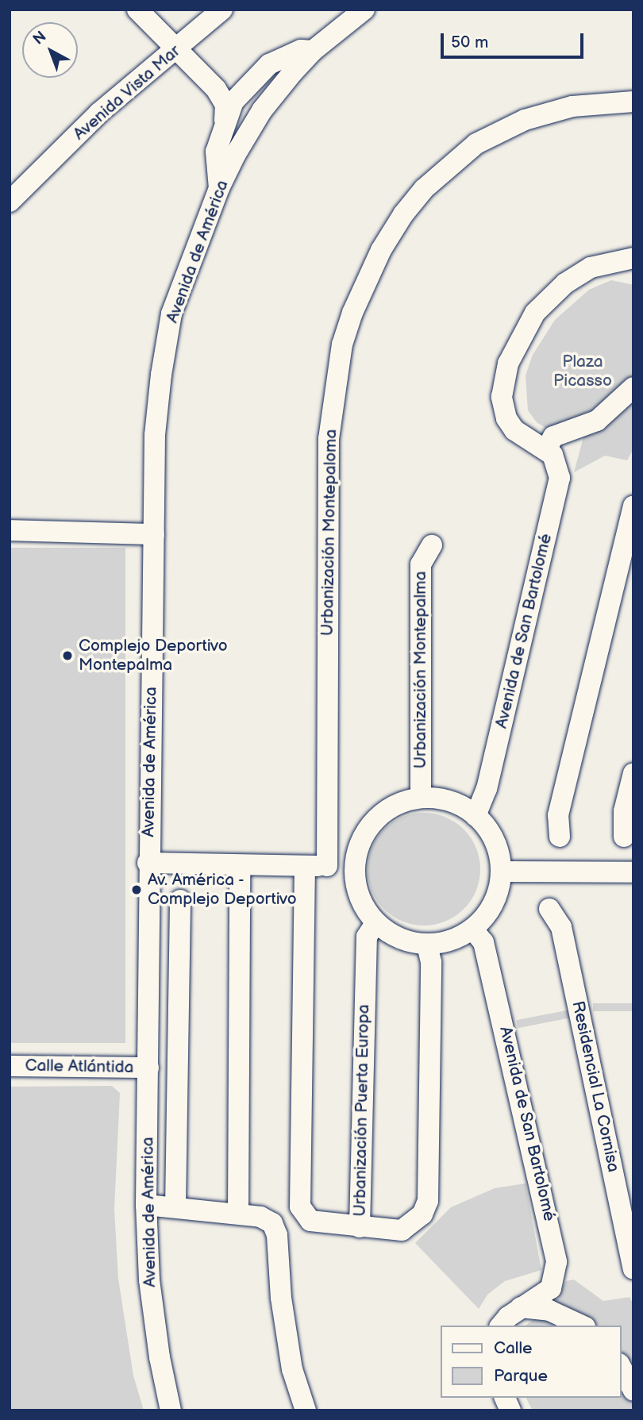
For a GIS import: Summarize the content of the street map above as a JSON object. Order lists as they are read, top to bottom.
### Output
{
  "streets": {
    "street": [
      "Avenida Vista Mar",
      "Avenida de América",
      "Urbanización Montepaloma",
      "Avenida de San Bartolomé",
      "Urbanización Montepalma",
      "Calle Atlántida",
      "Residencial La Cornisa",
      "Urbanización Puerta Europa"
    ]
  },
  "crossings": [
    ["Avenida de América", "Calle Atlántida"],
    ["Avenida de San Bartolomé", "Urbanización Montepalma"],
    ["Avenida de San Bartolomé", "Urbanización Puerta Europa"],
    ["Urbanización Montepalma", "Urbanización Puerta Europa"]
  ],
  "parks": ["Plaza Picasso"],
  "places": ["Complejo Deportivo Montepalma", "Av. América - Complejo Deportivo"],
  "legend": ["Calle", "Parque"],
  "scale_bar": "50 m",
  "north": "top left"
}
